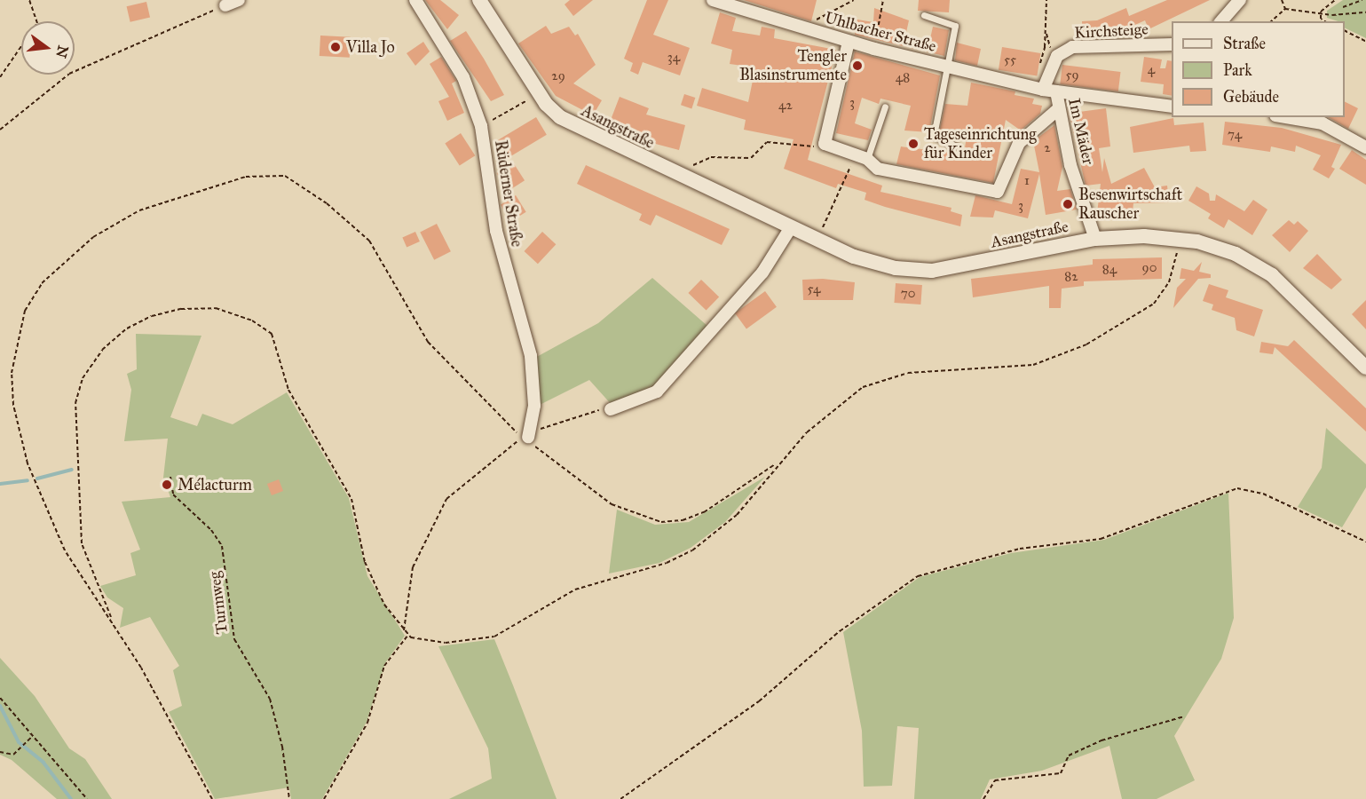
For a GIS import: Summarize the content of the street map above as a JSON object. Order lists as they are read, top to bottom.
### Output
{
  "streets": {
    "street": [
      "Kirchsteige",
      "Uhlbacher Straße",
      "Asangstraße",
      "Im Mäder",
      "Rüderner Straße"
    ],
    "path": ["Turmweg"]
  },
  "crossings": [
    ["Kirchsteige", "Uhlbacher Straße"],
    ["Uhlbacher Straße", "Im Mäder"],
    ["Asangstraße", "Im Mäder"]
  ],
  "places": [
    "Villa Jo",
    "Tengler Blasinstrumente",
    "Tageseinrichtung für Kinder",
    "Besenwirtschaft Rauscher",
    "Mélacturm"
  ],
  "house_numbers": [
    "34",
    "55",
    "4",
    "59",
    "29",
    "48",
    "3",
    "42",
    "74",
    "2",
    "1",
    "3",
    "90",
    "84",
    "82",
    "54",
    "70"
  ],
  "legend": ["Straße", "Park", "Gebäude"],
  "north": "right"
}
